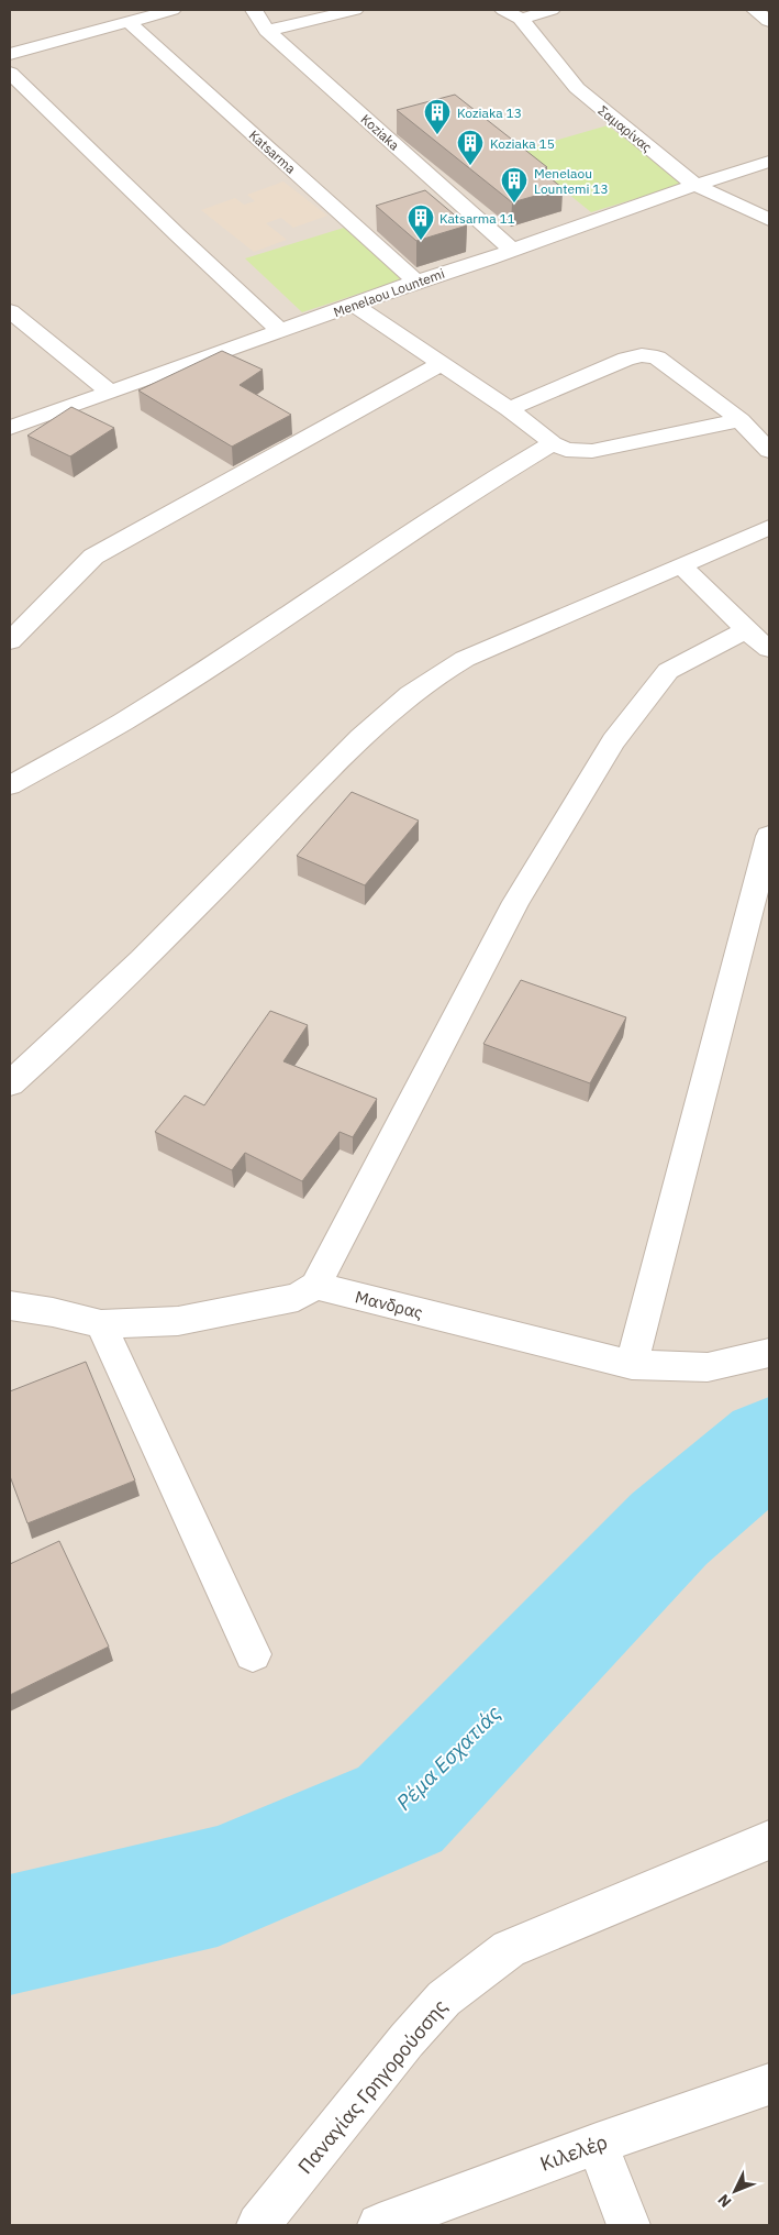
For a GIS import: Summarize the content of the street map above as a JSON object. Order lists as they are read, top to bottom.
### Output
{
  "streets": {
    "street": [
      "Σαμαρίνας",
      "Koziaka",
      "Katsarma",
      "Menelaou Lountemi",
      "Μανδρας",
      "Παναγίας Γρηγορούσσης",
      "Κιλελέρ"
    ]
  },
  "crossings": [
    ["Σαμαρίνας", "Menelaou Lountemi"],
    ["Koziaka", "Menelaou Lountemi"],
    ["Katsarma", "Menelaou Lountemi"]
  ],
  "water": ["Ρέμα Εσχατιάς"],
  "places": {
    "building": [
      "Koziaka 13",
      "Koziaka 15",
      "Menelaou Lountemi 13",
      "Katsarma 11"
    ]
  },
  "north": "bottom left"
}
